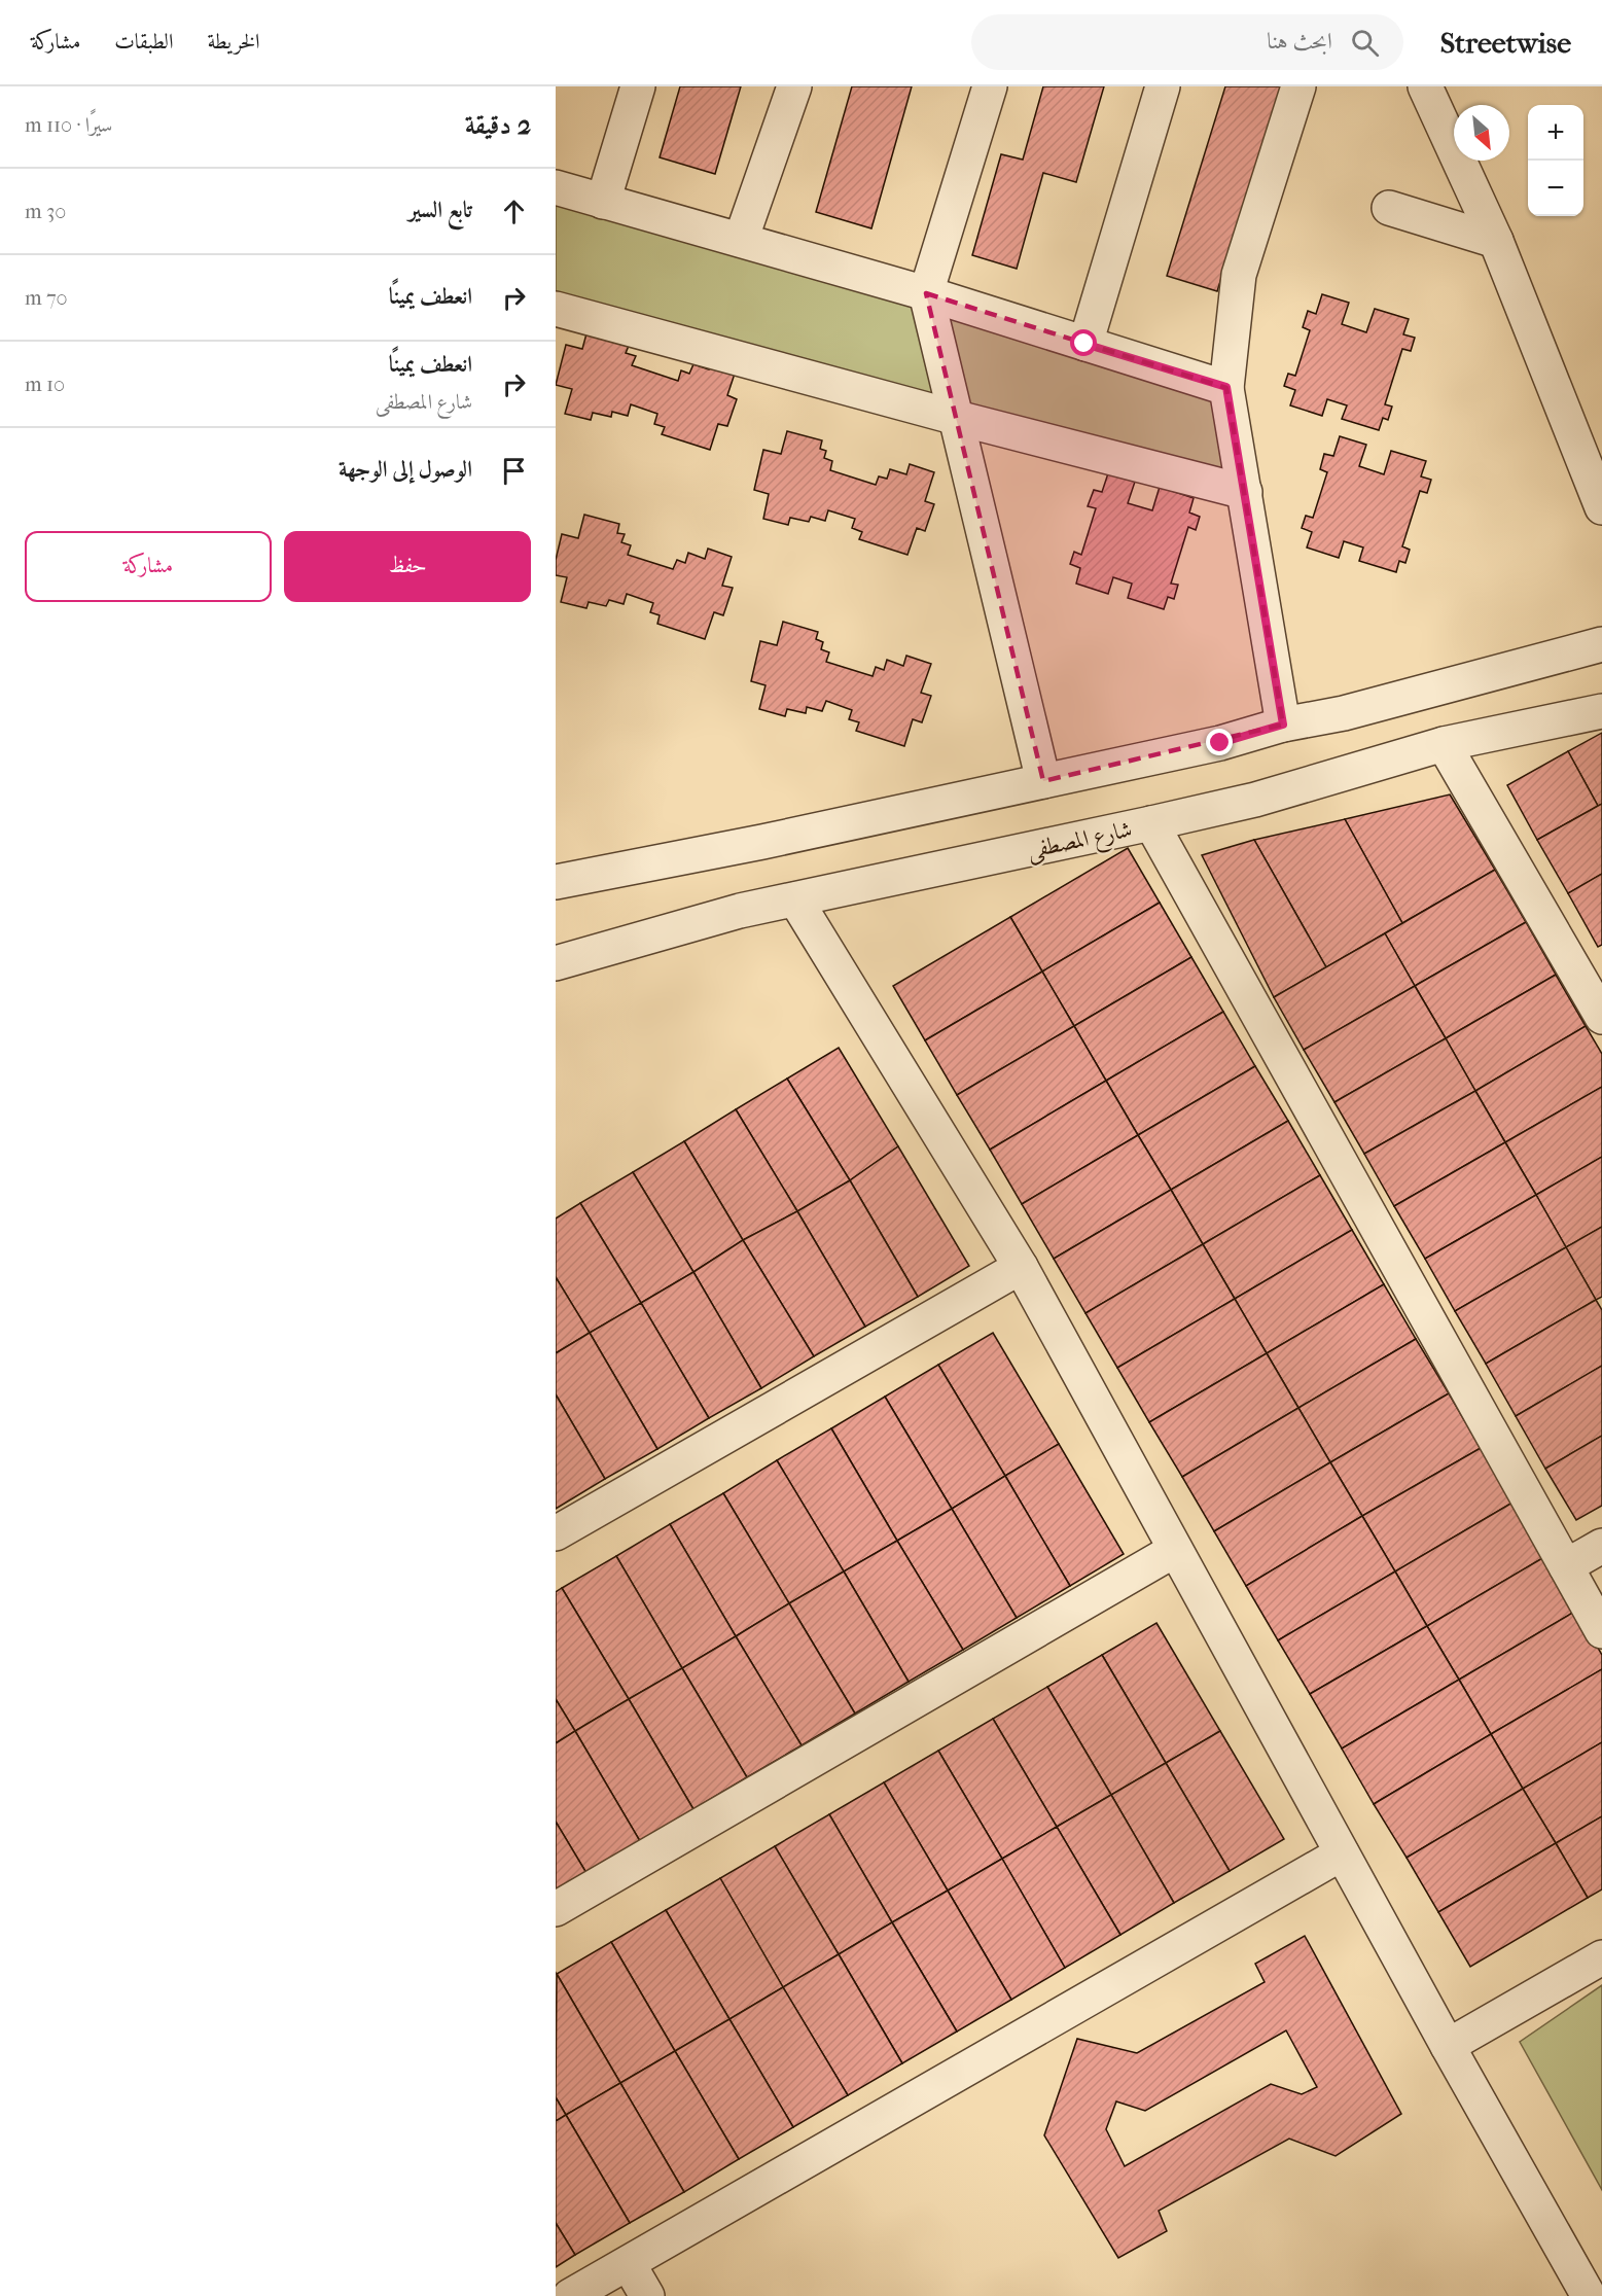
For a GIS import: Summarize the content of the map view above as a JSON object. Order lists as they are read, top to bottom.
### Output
{
  "streets": {
    "street": ["شارع المصطفى"]
  },
  "north": "bottom right",
  "page": {
    "header": "Streetwise",
    "search": "ابحث هنا",
    "nav": ["الخريطة", "الطبقات", "مشاركة"],
    "heading": ["2 دقيقة", "سيرًا · 110 m"],
    "map_buttons": ["+", "−"],
    "list": [
      ["تابع السير", "30 m"],
      ["انعطف يمينًا", "70 m"],
      ["انعطف يمينًا", "شارع المصطفى", "10 m"],
      "الوصول إلى الوجهة"
    ],
    "buttons": ["حفظ", "مشاركة"]
  }
}
